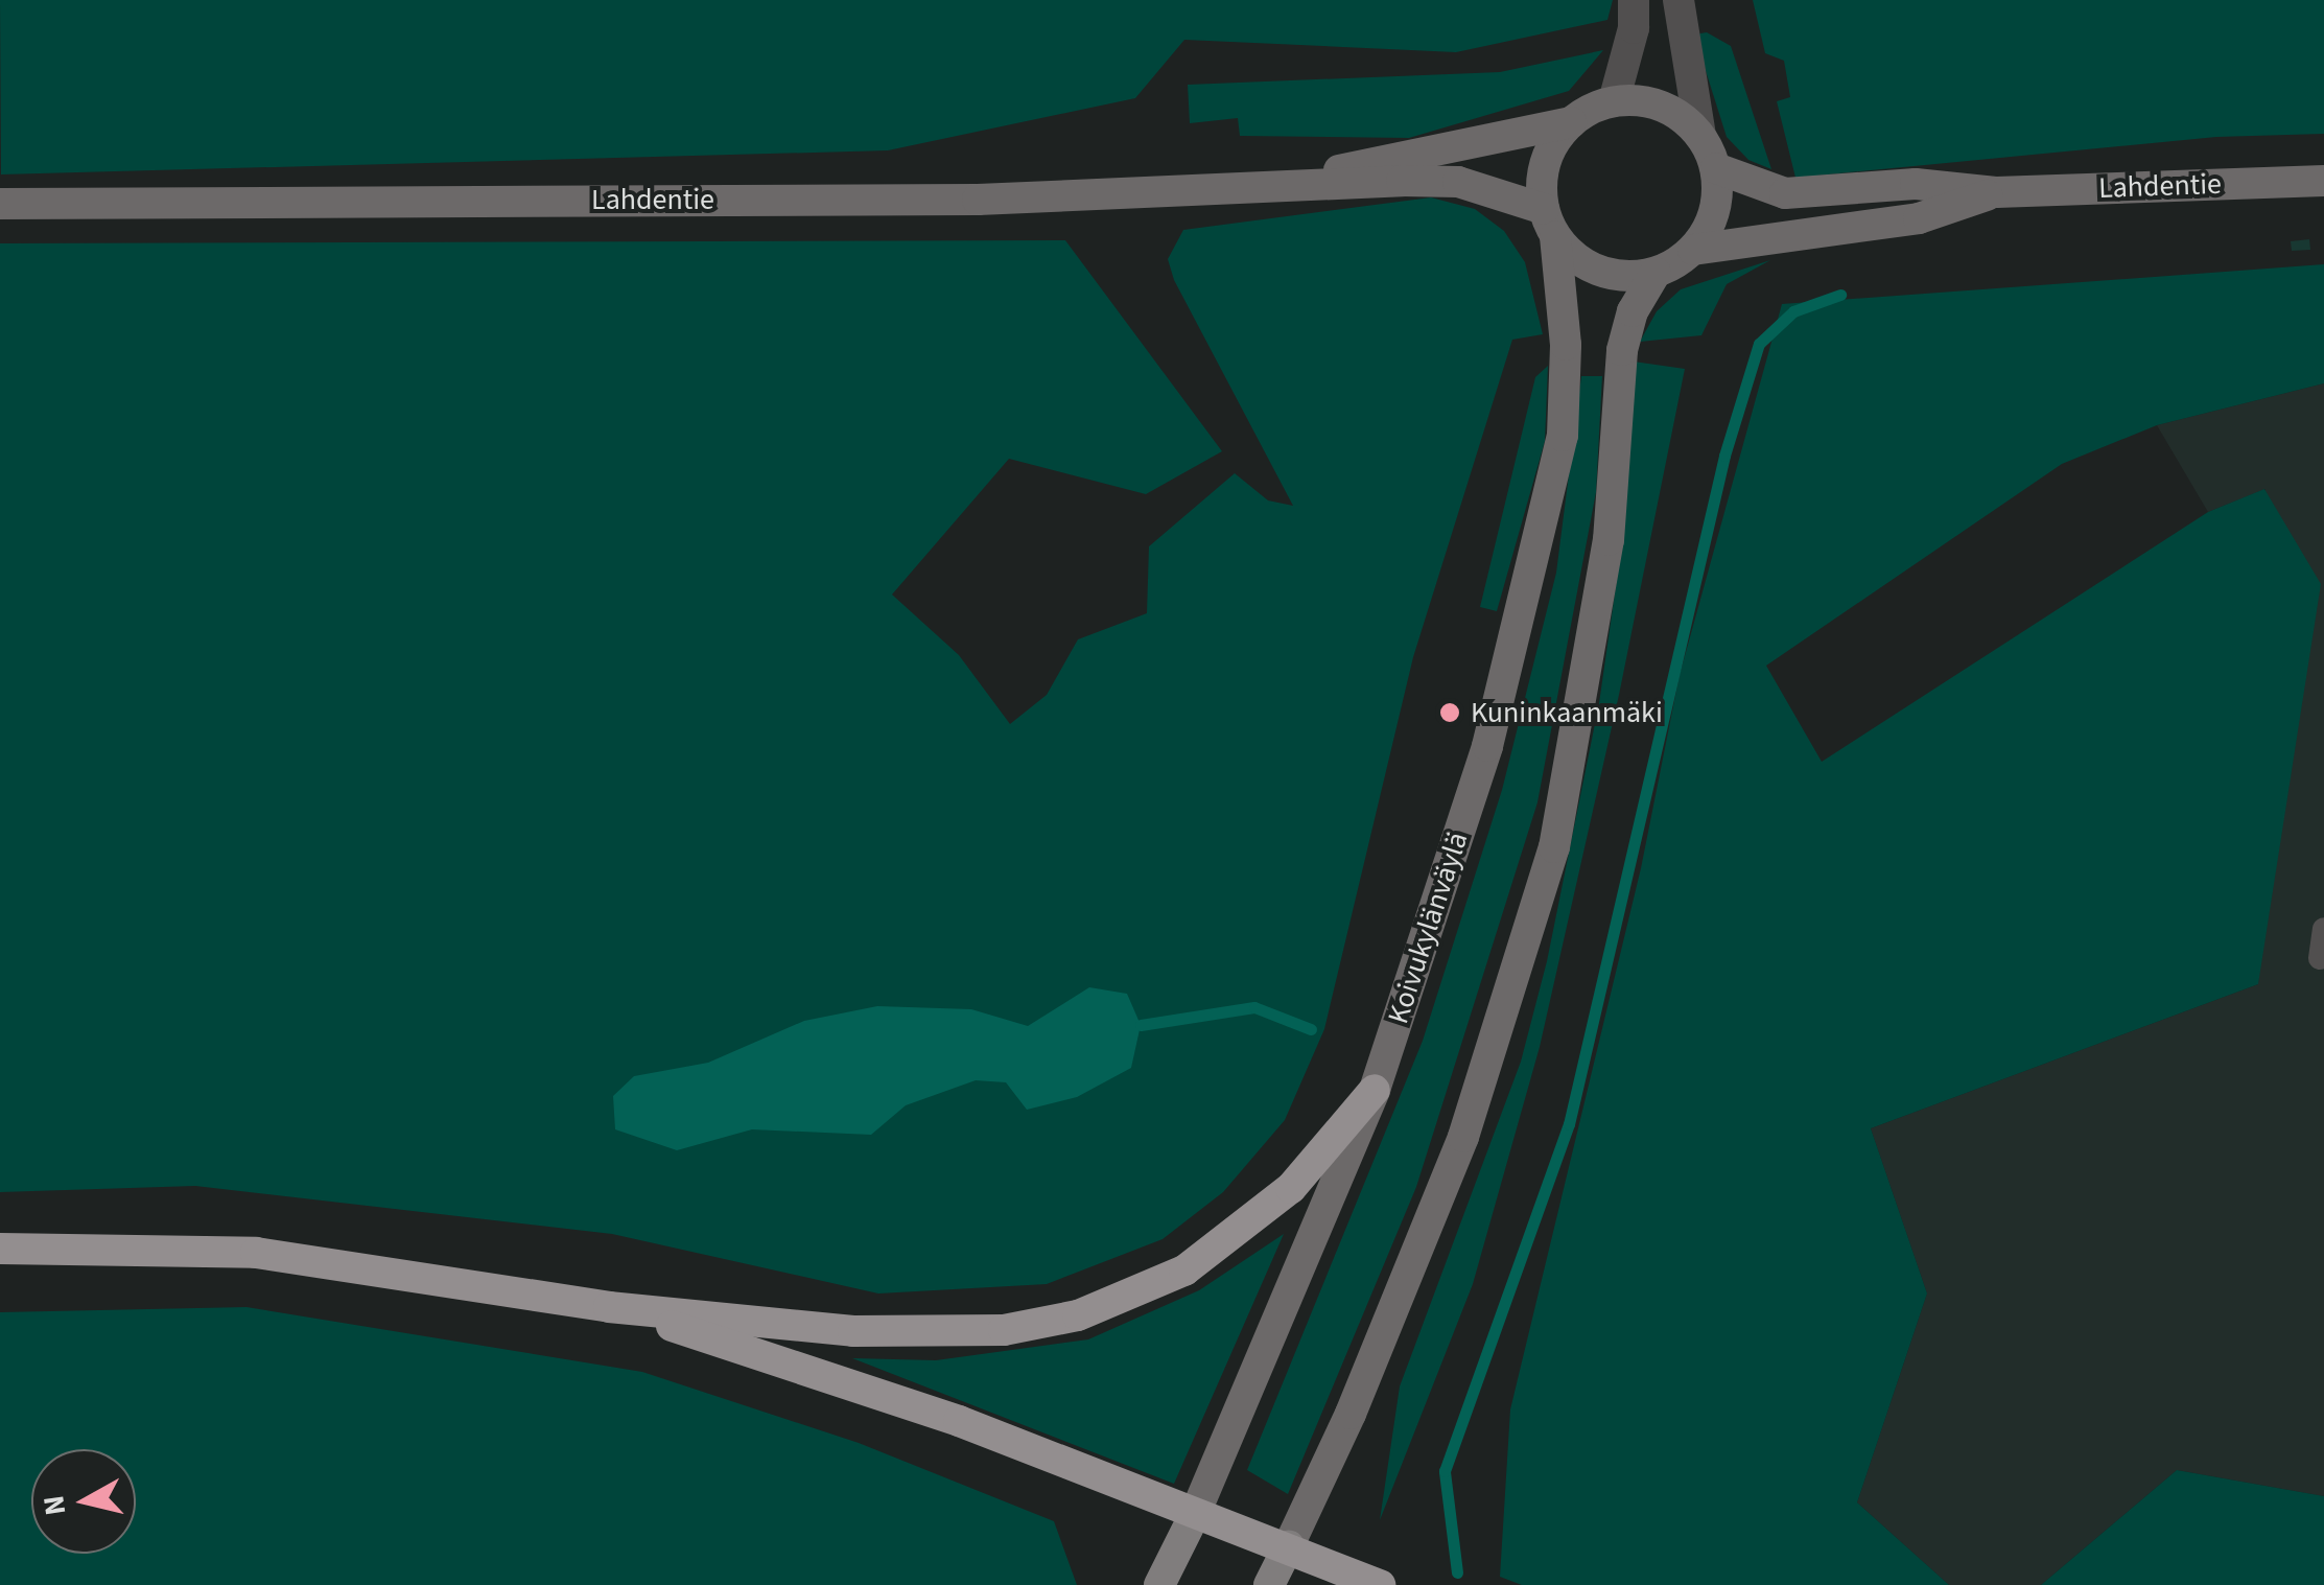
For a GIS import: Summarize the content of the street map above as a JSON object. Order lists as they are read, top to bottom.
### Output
{
  "streets": {
    "main road": ["Lahdentie", "Koivukylänväylä"]
  },
  "crossings": [
    ["Lahdentie", "Koivukylänväylä"]
  ],
  "places": ["Kuninkaanmäki"],
  "north": "left"
}
